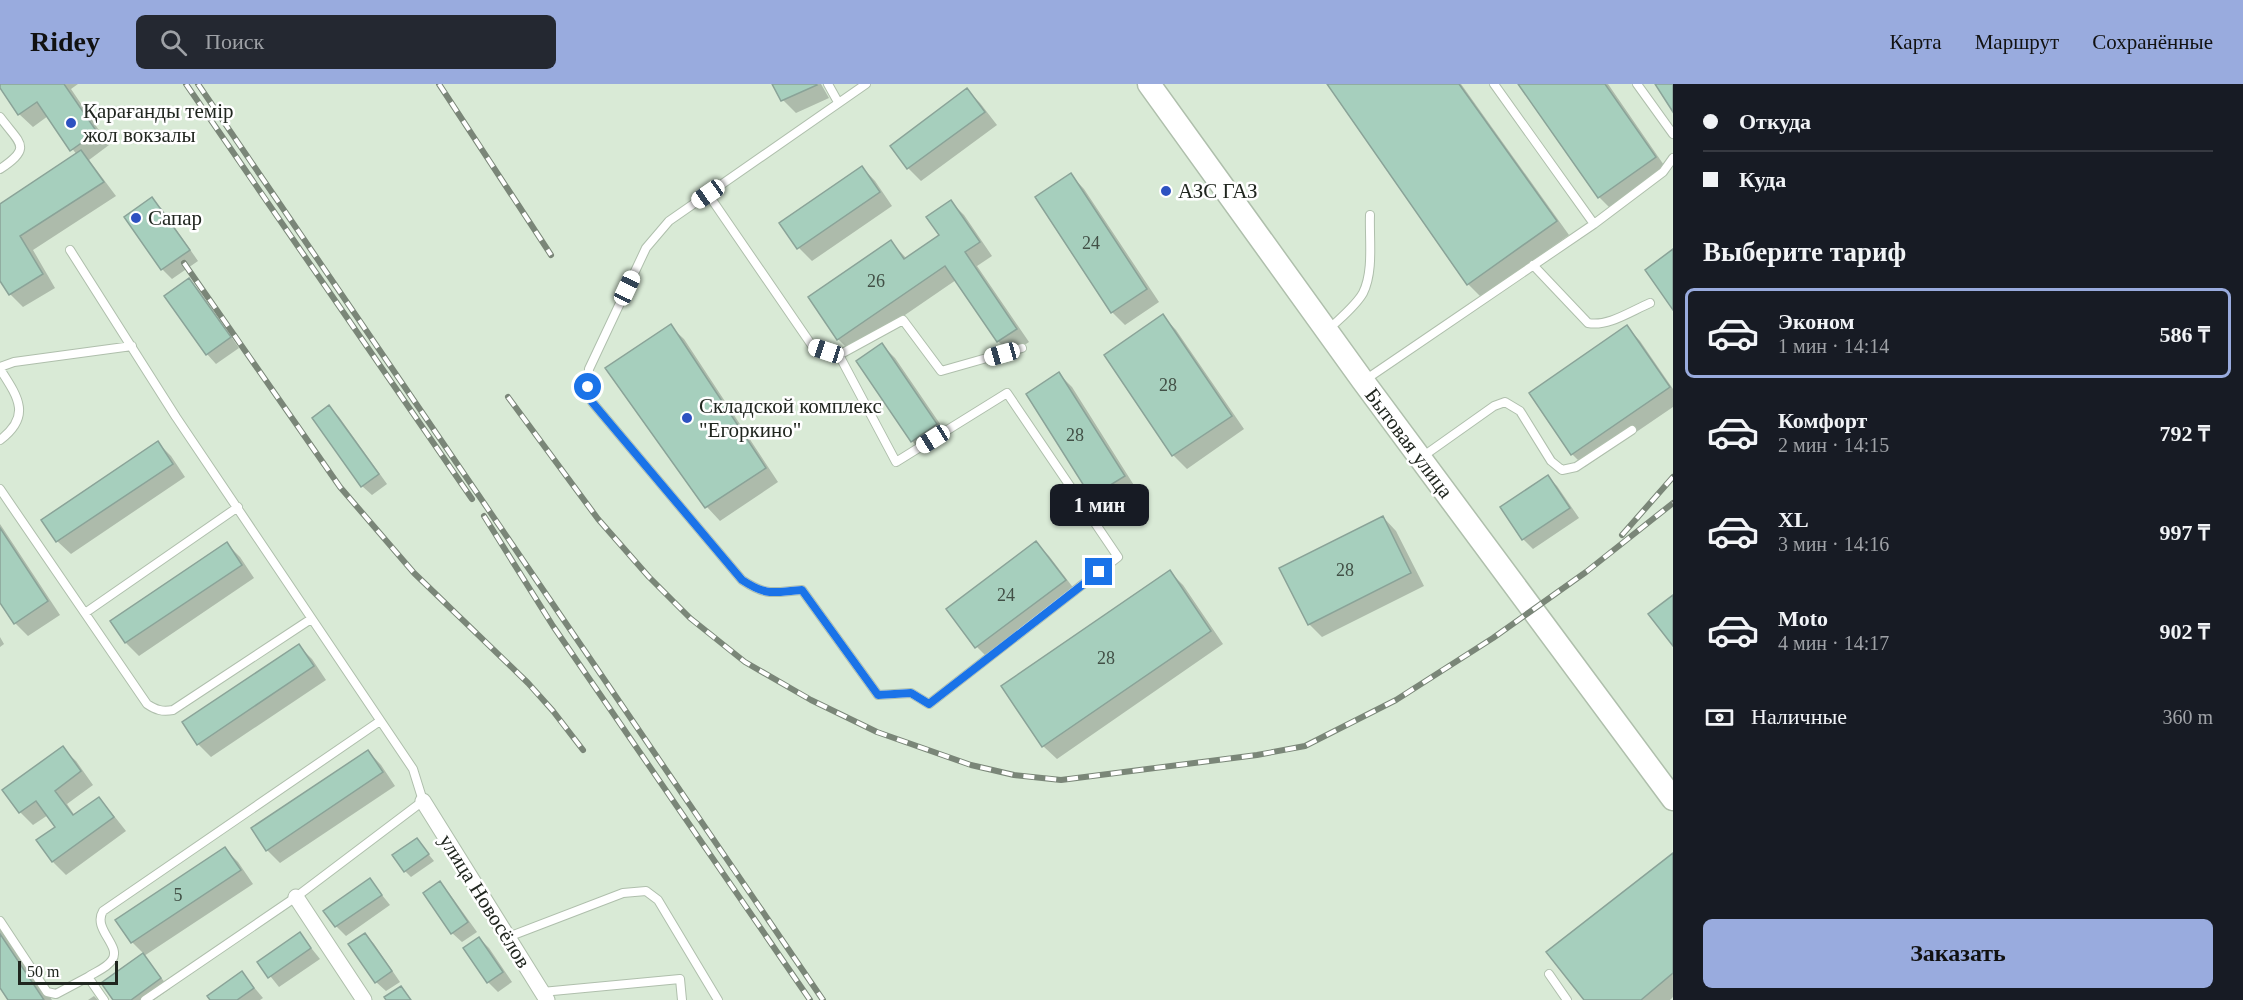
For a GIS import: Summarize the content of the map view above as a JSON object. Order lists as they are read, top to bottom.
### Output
{
  "streets": {
    "main road": ["Бытовая улица"],
    "street": ["улица Новосёлов"]
  },
  "places": [
    "Қарағанды темір жол вокзалы",
    "АЗС ГАЗ",
    "Сапар",
    "Складской комплекс \"Егоркино\""
  ],
  "house_numbers": [
    "24",
    "26",
    "28",
    "28",
    "28",
    "24",
    "28",
    "5"
  ],
  "scale_bar": "50 m",
  "page": {
    "header": "Ridey",
    "search": "Поиск",
    "nav": ["Карта", "Маршрут", "Сохранённые"],
    "banner": ["Откуда", "Куда"],
    "heading": "Выберите тариф",
    "list": [
      {
        "name": "Эконом",
        "note": "1 мин · 14:14",
        "value": "586 ₸"
      },
      {
        "name": "Комфорт",
        "note": "2 мин · 14:15",
        "value": "792 ₸"
      },
      {
        "name": "XL",
        "note": "3 мин · 14:16",
        "value": "997 ₸"
      },
      {
        "name": "Moto",
        "note": "4 мин · 14:17",
        "value": "902 ₸"
      }
    ],
    "bubble": "1 мин",
    "pay": ["Наличные", "360 m"],
    "buttons": "Заказать",
    "scale": "50 m"
  }
}
